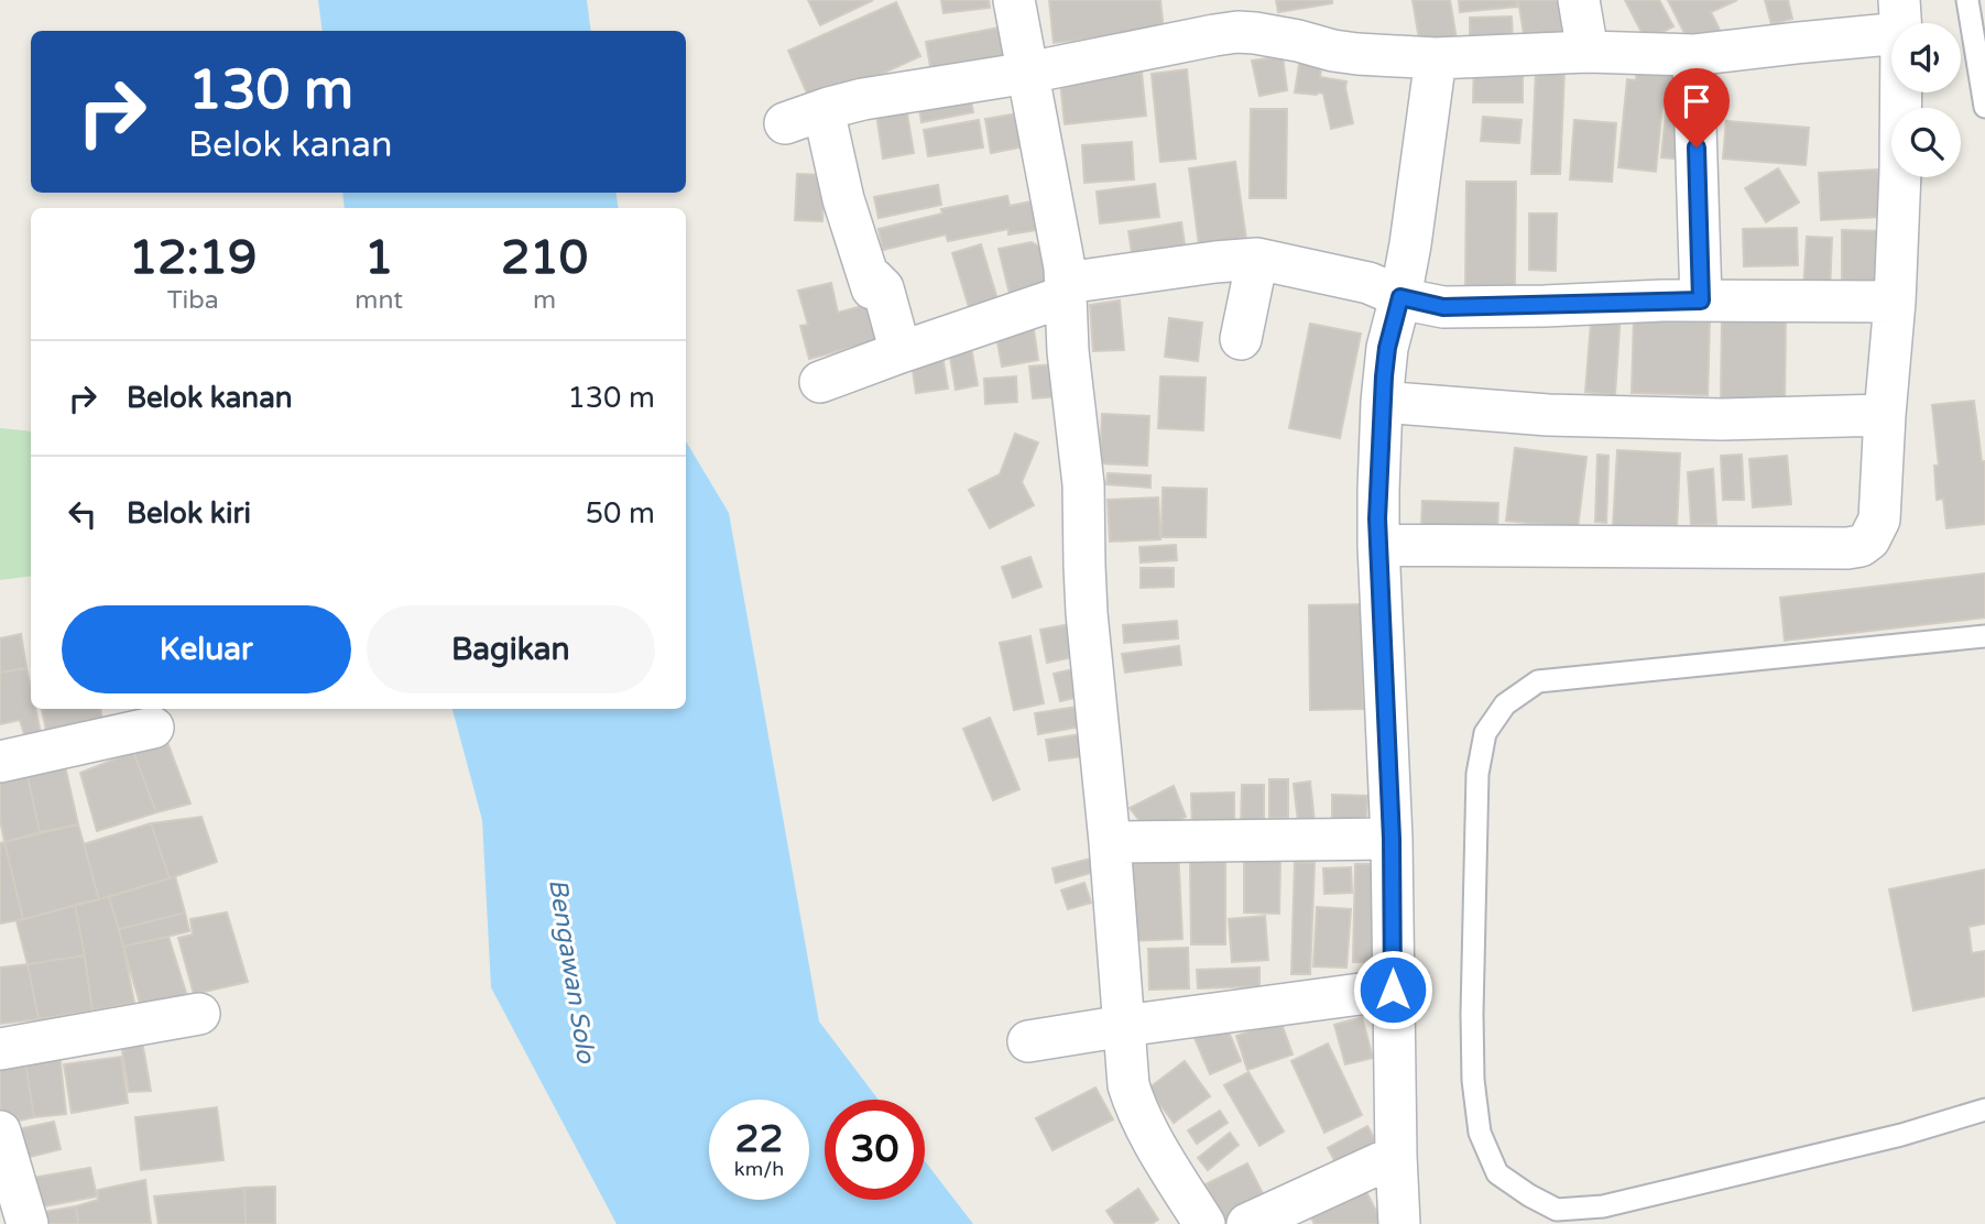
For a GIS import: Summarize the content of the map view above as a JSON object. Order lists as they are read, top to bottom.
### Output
{
  "water": ["Bengawan Solo"],
  "page": {
    "turn": ["130 m", "Belok kanan"],
    "eta": [
      "12:19",
      "Tiba",
      "1",
      "mnt",
      "210",
      "m"
    ],
    "list": [
      {
        "name": "Belok kanan",
        "value": "130 m"
      },
      {
        "name": "Belok kiri",
        "value": "50 m"
      }
    ],
    "buttons": ["Keluar", "Bagikan"],
    "speed": "22 km/h",
    "limit": "30"
  }
}
